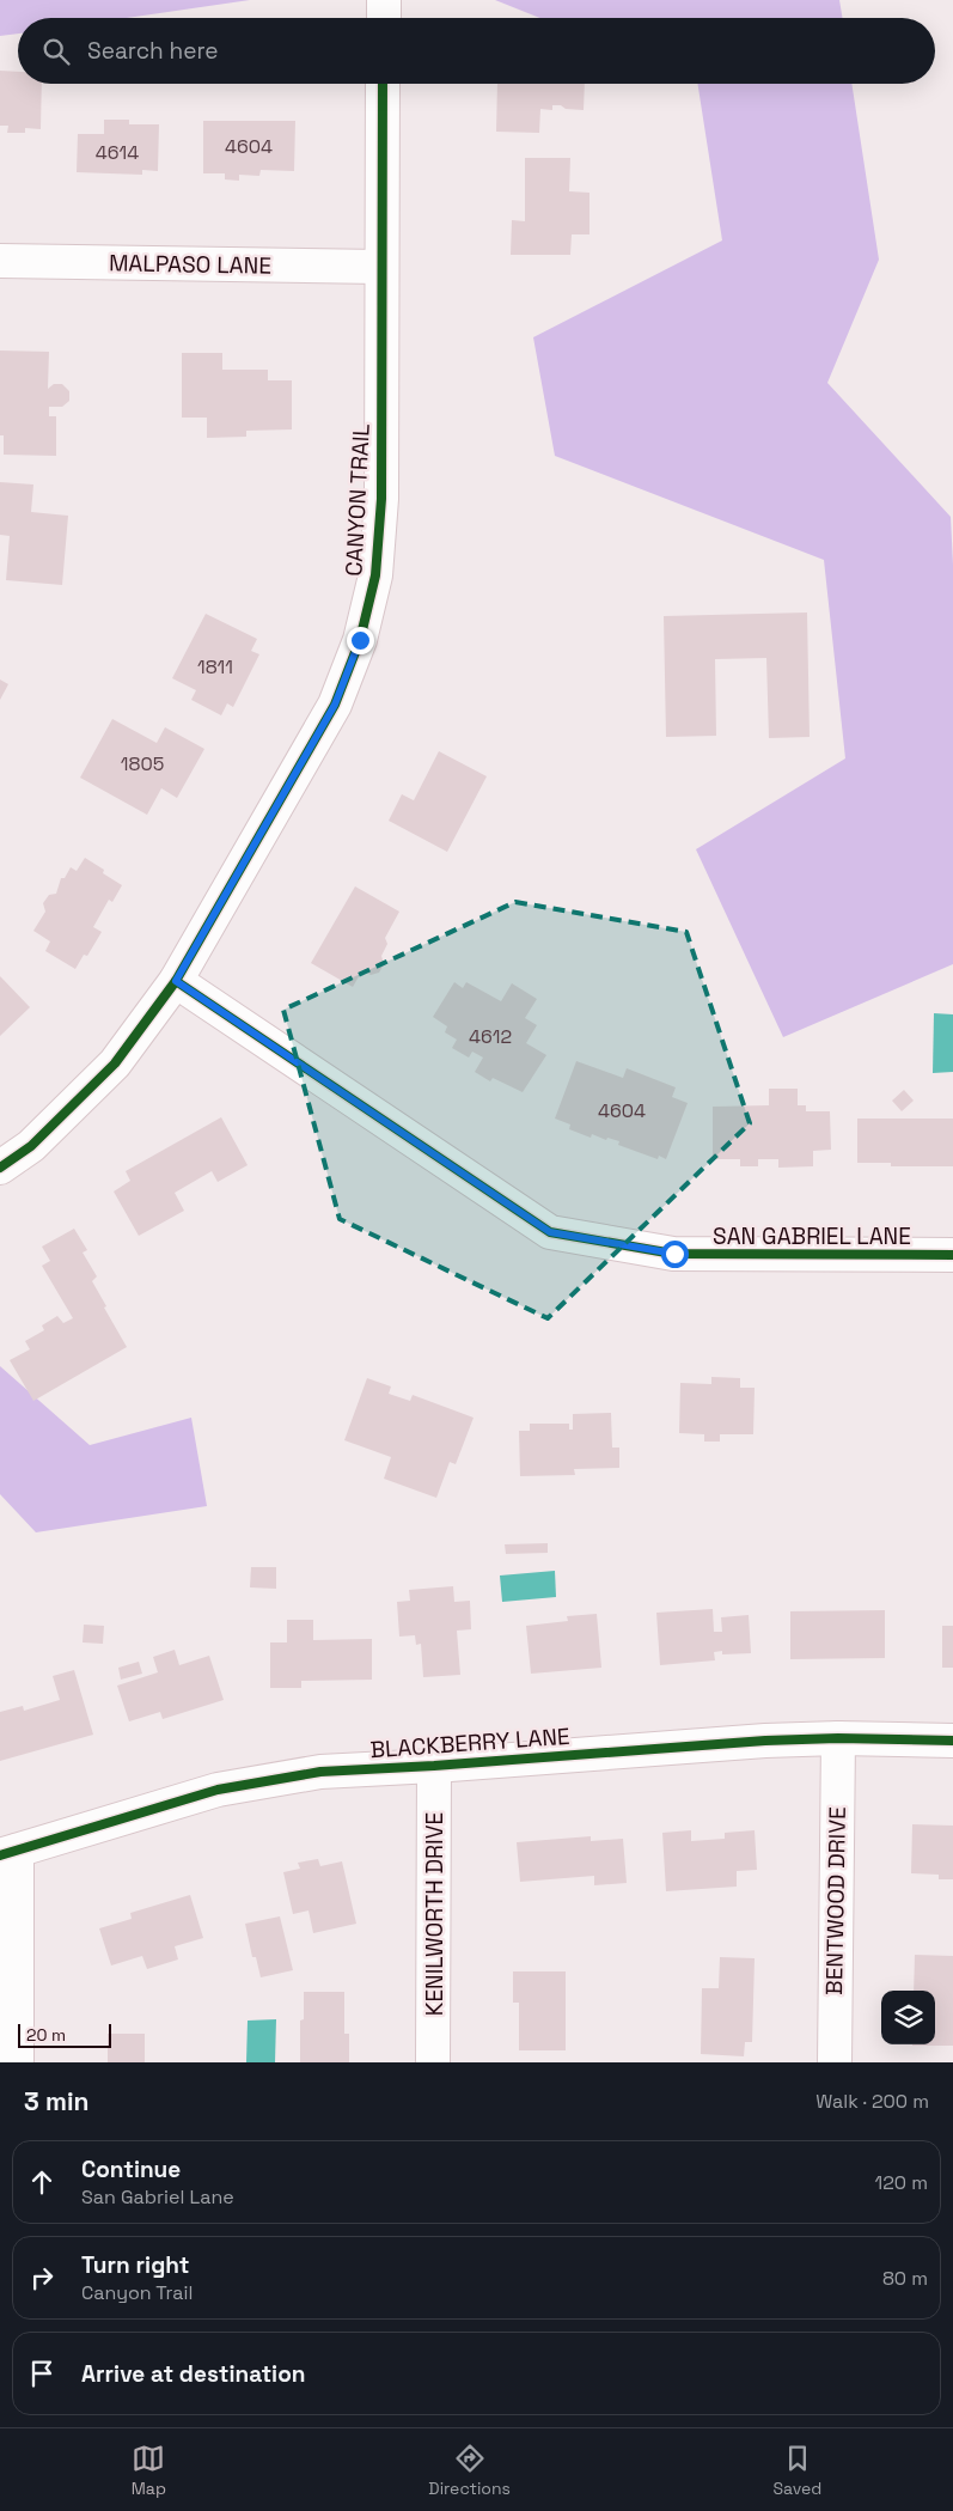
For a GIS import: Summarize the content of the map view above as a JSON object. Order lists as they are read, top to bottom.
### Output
{
  "streets": {
    "street": [
      "MALPASO LANE",
      "CANYON TRAIL",
      "SAN GABRIEL LANE",
      "BLACKBERRY LANE",
      "BENTWOOD DRIVE",
      "KENILWORTH DRIVE"
    ]
  },
  "crossings": [
    ["MALPASO LANE", "CANYON TRAIL"],
    ["CANYON TRAIL", "SAN GABRIEL LANE"],
    ["BLACKBERRY LANE", "BENTWOOD DRIVE"],
    ["BLACKBERRY LANE", "KENILWORTH DRIVE"]
  ],
  "house_numbers": [
    "4604",
    "4614",
    "1811",
    "1805",
    "4612",
    "4604"
  ],
  "scale_bar": "20 m",
  "page": {
    "search": "Search here",
    "scale": "20 m",
    "heading": ["3 min", "Walk · 200 m"],
    "list": [
      ["Continue", "San Gabriel Lane", "120 m"],
      ["Turn right", "Canyon Trail", "80 m"],
      "Arrive at destination"
    ],
    "nav": ["Map", "Directions", "Saved"]
  }
}
